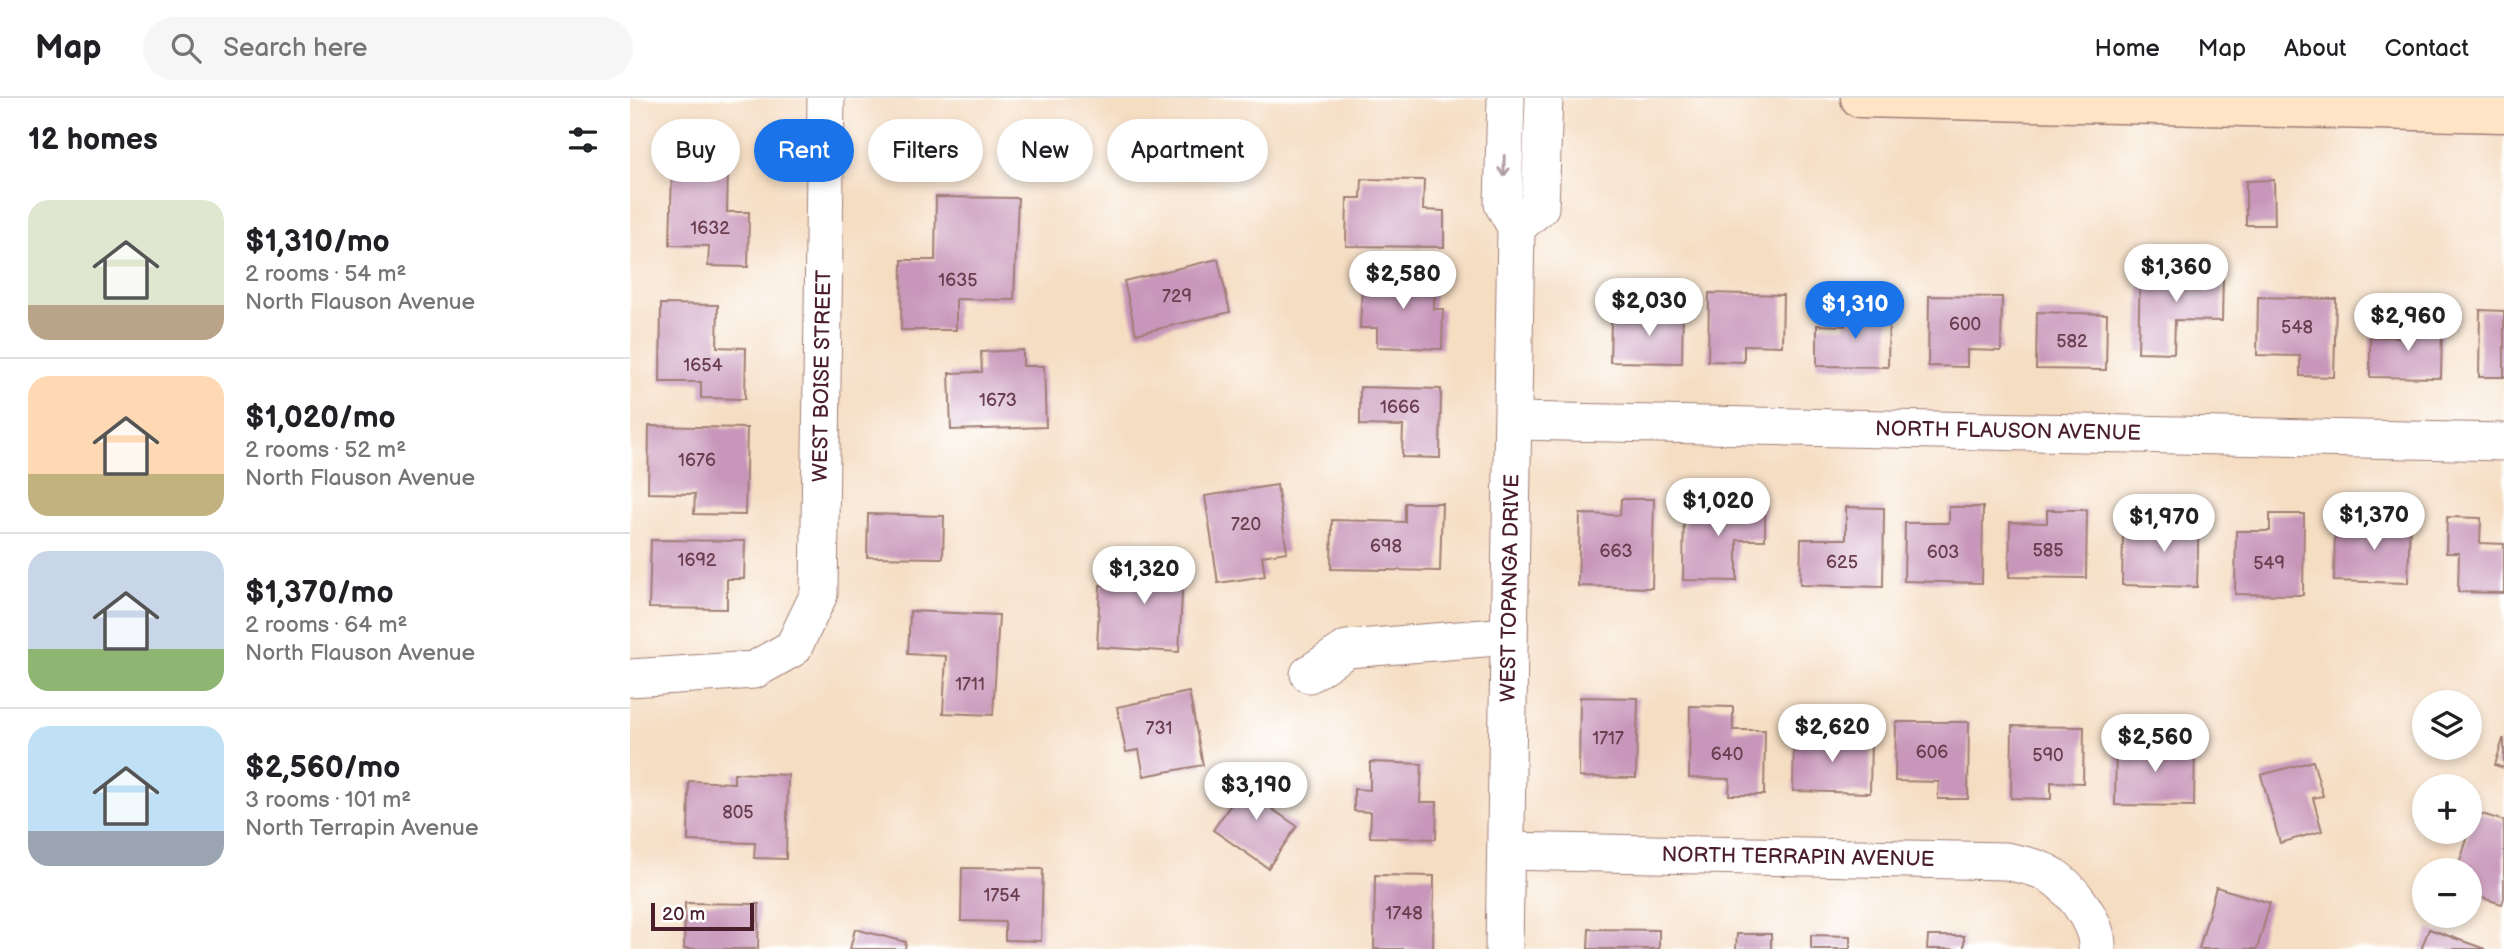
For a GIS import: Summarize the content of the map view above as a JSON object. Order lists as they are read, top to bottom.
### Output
{
  "streets": {
    "street": [
      "WEST BOISE STREET",
      "NORTH FLAUSON AVENUE",
      "WEST TOPANGA DRIVE",
      "NORTH TERRAPIN AVENUE"
    ]
  },
  "crossings": [
    ["NORTH FLAUSON AVENUE", "WEST TOPANGA DRIVE"],
    ["WEST TOPANGA DRIVE", "NORTH TERRAPIN AVENUE"]
  ],
  "house_numbers": [
    "1632",
    "1635",
    "729",
    "600",
    "548",
    "582",
    "1654",
    "1673",
    "1666",
    "1676",
    "720",
    "698",
    "585",
    "663",
    "603",
    "1692",
    "625",
    "549",
    "1711",
    "731",
    "1717",
    "606",
    "640",
    "590",
    "805",
    "1754",
    "1748"
  ],
  "scale_bar": "20 m",
  "page": {
    "header": "Map",
    "search": "Search here",
    "nav": [
      "Home",
      "Map",
      "About",
      "Contact"
    ],
    "heading": "12 homes",
    "chip": [
      "Buy",
      "Rent",
      "Filters",
      "New",
      "Apartment"
    ],
    "list": [
      {
        "name": "$1,310/mo",
        "note": "2 rooms · 54 m² · North Flauson Avenue"
      },
      {
        "name": "$1,020/mo",
        "note": "2 rooms · 52 m² · North Flauson Avenue"
      },
      {
        "name": "$1,370/mo",
        "note": "2 rooms · 64 m² · North Flauson Avenue"
      },
      {
        "name": "$2,560/mo",
        "note": "3 rooms · 101 m² · North Terrapin Avenue"
      }
    ],
    "price": [
      "$1,360",
      "$2,580",
      "$2,030",
      "$1,310",
      "$2,960",
      "$1,020",
      "$1,370",
      "$1,970",
      "$1,320",
      "$2,620",
      "$2,560",
      "$3,190"
    ],
    "map_buttons": ["+", "−"],
    "scale": "20 m"
  }
}
